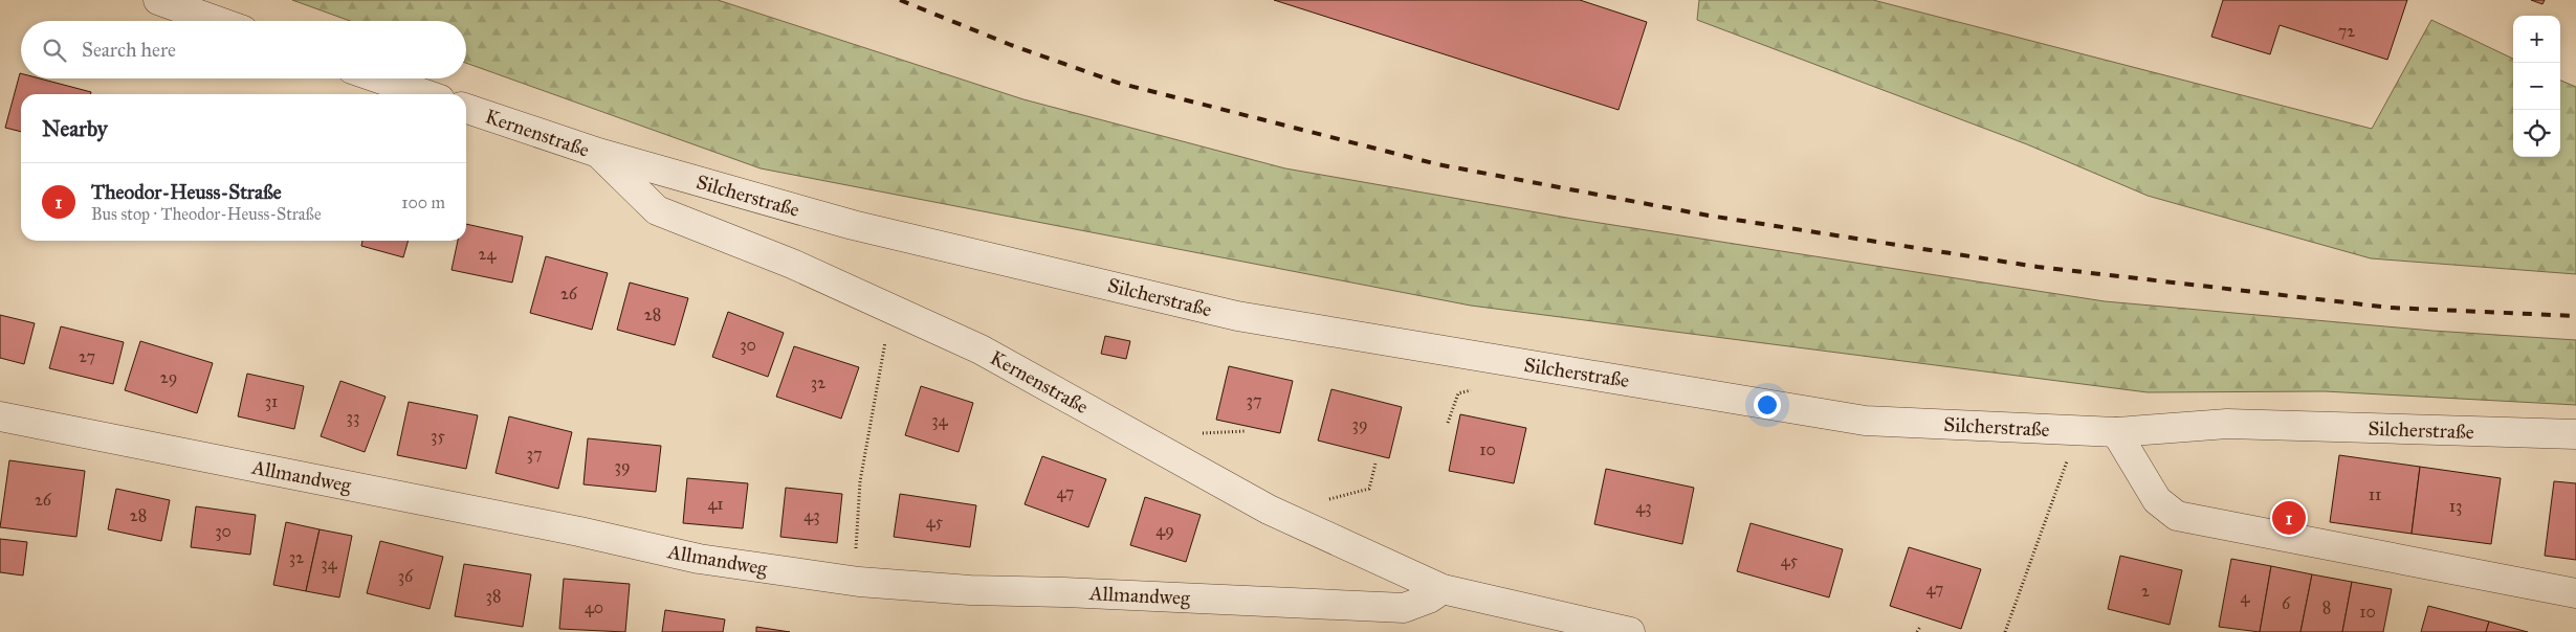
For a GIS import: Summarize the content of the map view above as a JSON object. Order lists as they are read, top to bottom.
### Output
{
  "streets": {
    "street": ["Kernenstraße", "Silcherstraße", "Allmandweg"]
  },
  "crossings": [
    ["Kernenstraße", "Silcherstraße"],
    ["Kernenstraße", "Allmandweg"]
  ],
  "house_numbers": [
    "72",
    "24",
    "26",
    "28",
    "30",
    "27",
    "29",
    "32",
    "37",
    "31",
    "33",
    "34",
    "39",
    "35",
    "10",
    "37",
    "39",
    "47",
    "11",
    "26",
    "41",
    "13",
    "43",
    "28",
    "43",
    "45",
    "49",
    "30",
    "32",
    "45",
    "34",
    "36",
    "47",
    "2",
    "38",
    "4",
    "6",
    "40",
    "8",
    "10"
  ],
  "page": {
    "map_buttons": ["+", "−"],
    "search": "Search here",
    "heading": "Nearby",
    "list": [
      {
        "mark": "1",
        "name": "Theodor-Heuss-Straße",
        "note": "Bus stop · Theodor-Heuss-Straße",
        "value": "100 m"
      }
    ],
    "pins": "1"
  }
}
